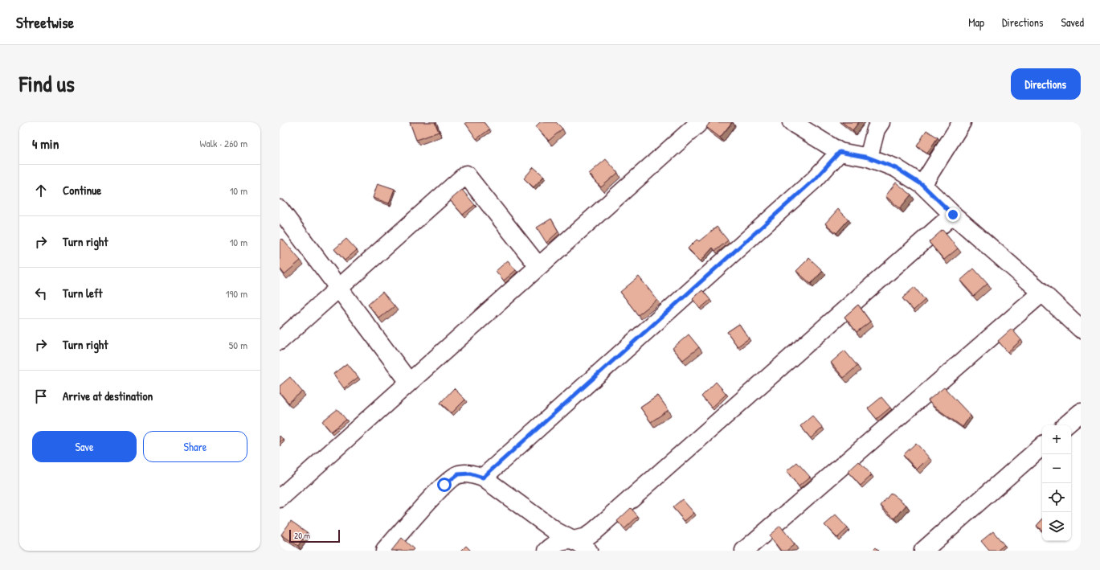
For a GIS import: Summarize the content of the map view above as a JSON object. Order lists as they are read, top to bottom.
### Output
{
  "scale_bar": "20 m",
  "page": {
    "header": "Streetwise",
    "nav": ["Map", "Directions", "Saved"],
    "title": "Find us",
    "buttons": [
      "Directions",
      ["Save", "Share"]
    ],
    "heading": ["4 min", "Walk · 260 m"],
    "list": [
      ["Continue", "10 m"],
      ["Turn right", "10 m"],
      ["Turn left", "190 m"],
      ["Turn right", "50 m"],
      "Arrive at destination"
    ],
    "map_buttons": ["+", "−"],
    "scale": "20 m"
  }
}
